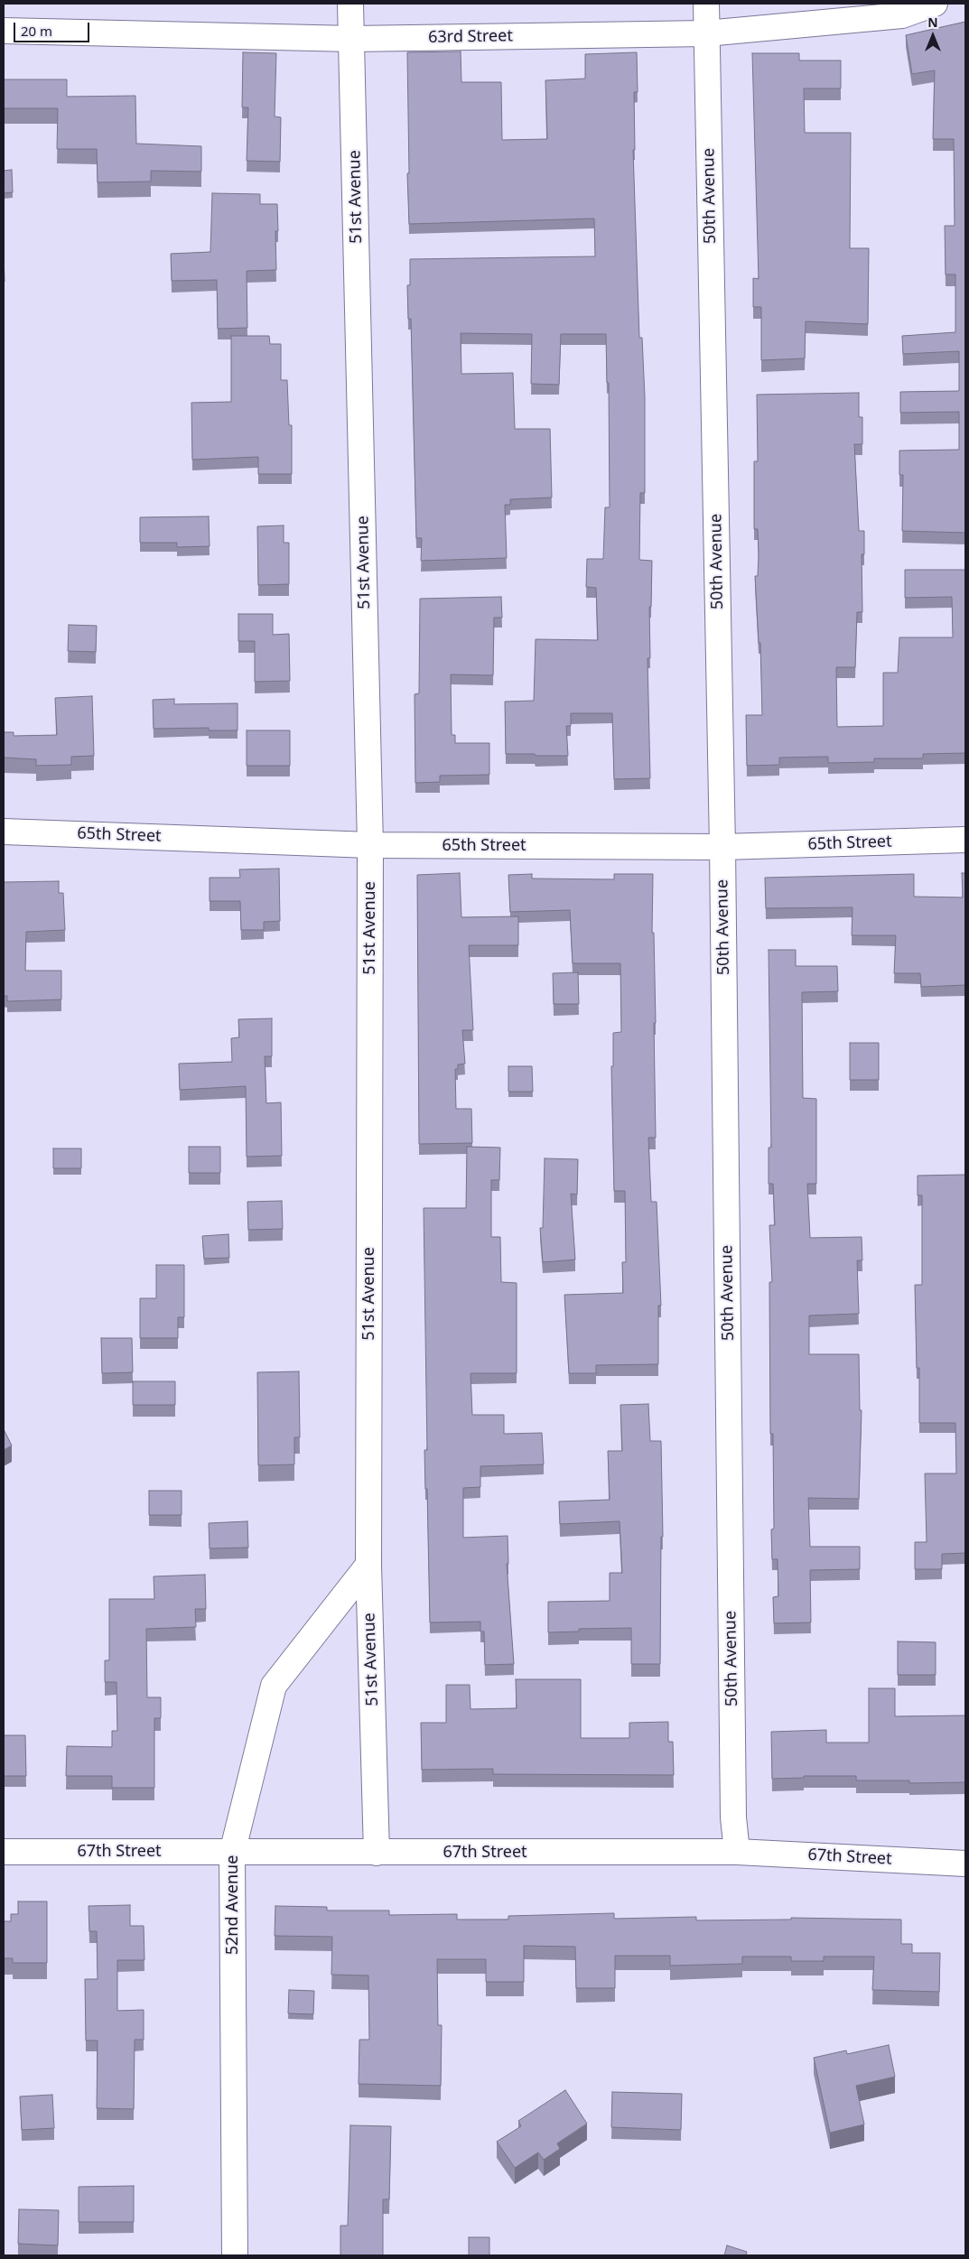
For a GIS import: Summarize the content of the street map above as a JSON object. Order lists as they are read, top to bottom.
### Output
{
  "streets": {
    "street": [
      "63rd Street",
      "50th Avenue",
      "51st Avenue",
      "65th Street",
      "67th Street",
      "52nd Avenue"
    ]
  },
  "crossings": [
    ["63rd Street", "50th Avenue"],
    ["63rd Street", "51st Avenue"],
    ["50th Avenue", "65th Street"],
    ["50th Avenue", "67th Street"],
    ["51st Avenue", "65th Street"],
    ["51st Avenue", "67th Street"],
    ["51st Avenue", "52nd Avenue"],
    ["67th Street", "52nd Avenue"]
  ],
  "scale_bar": "20 m",
  "north": "top"
}
